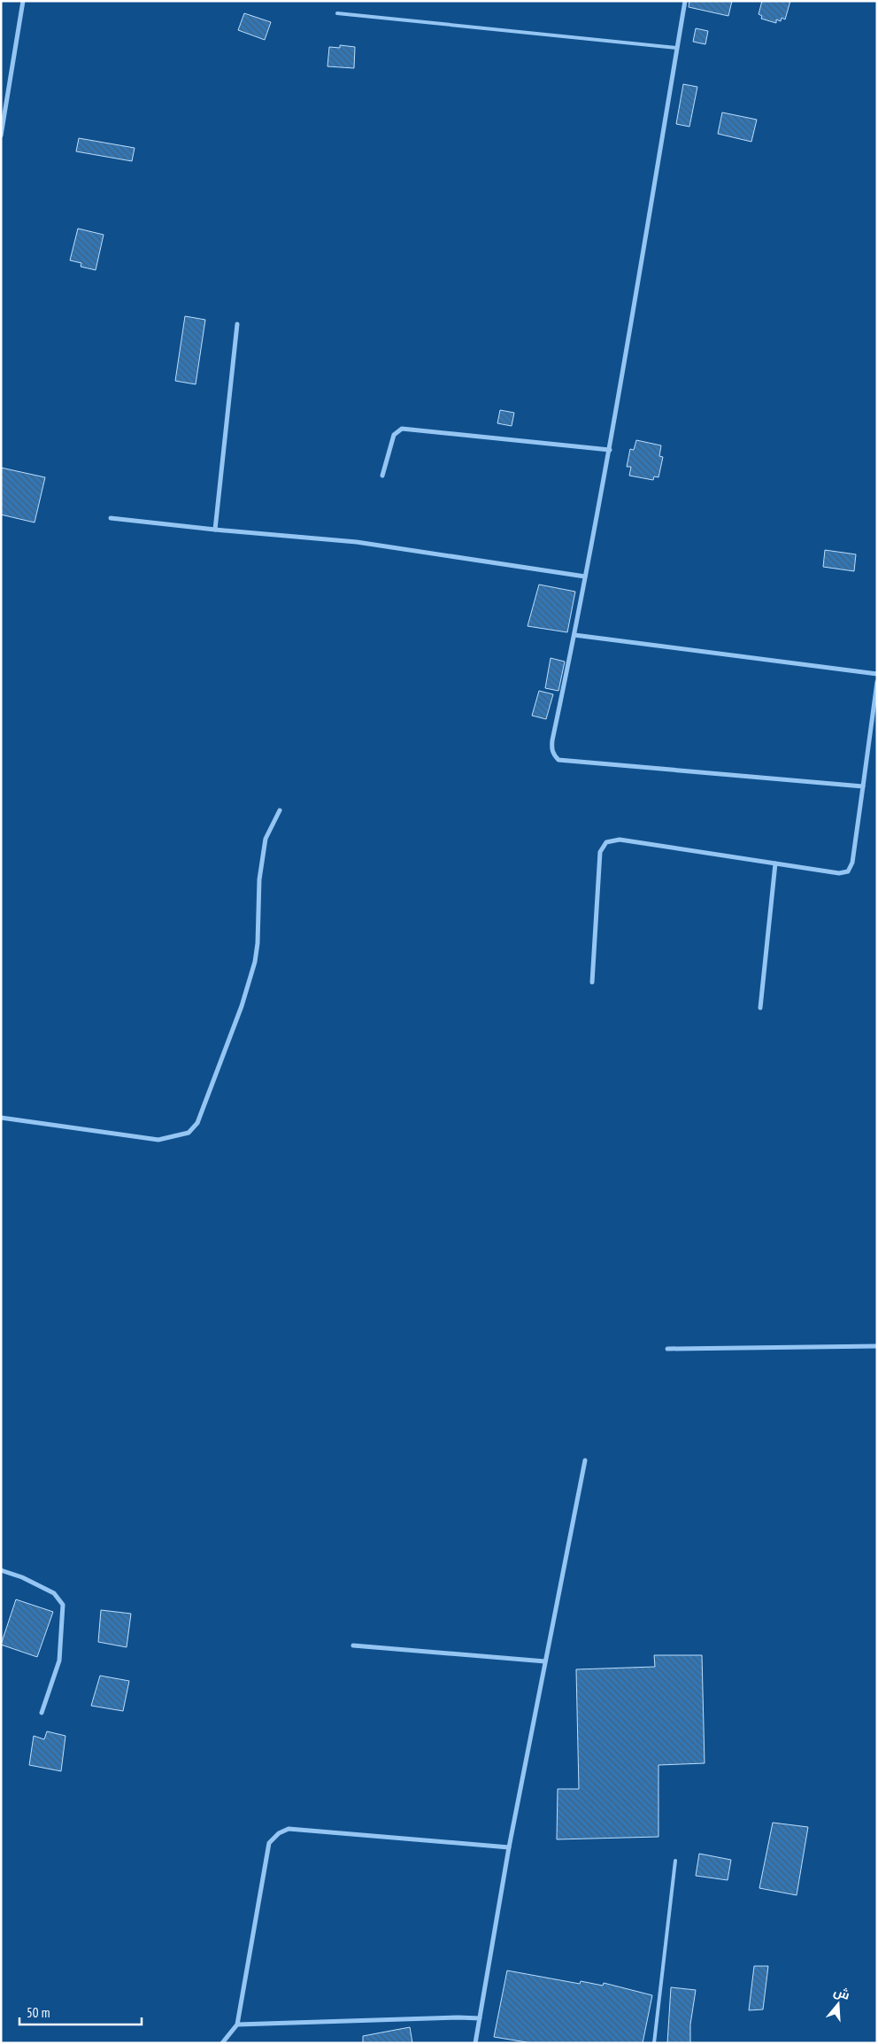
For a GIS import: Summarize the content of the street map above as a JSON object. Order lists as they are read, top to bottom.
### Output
{
  "scale_bar": "50 m",
  "north": "top"
}
